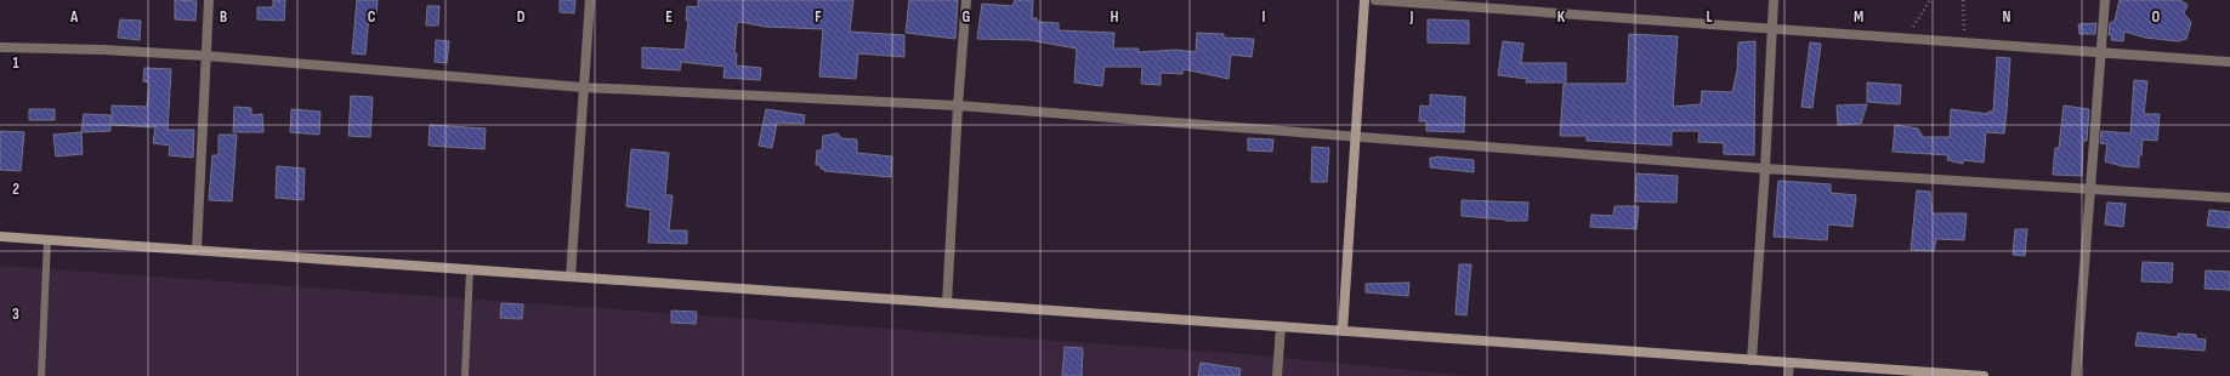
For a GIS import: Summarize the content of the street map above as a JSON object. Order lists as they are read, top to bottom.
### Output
{
  "grid": {
    "columns": [
      "A",
      "B",
      "C",
      "D",
      "E",
      "F",
      "G",
      "H",
      "I",
      "J",
      "K",
      "L",
      "M",
      "N",
      "O"
    ],
    "rows": ["1", "2", "3"]
  }
}
